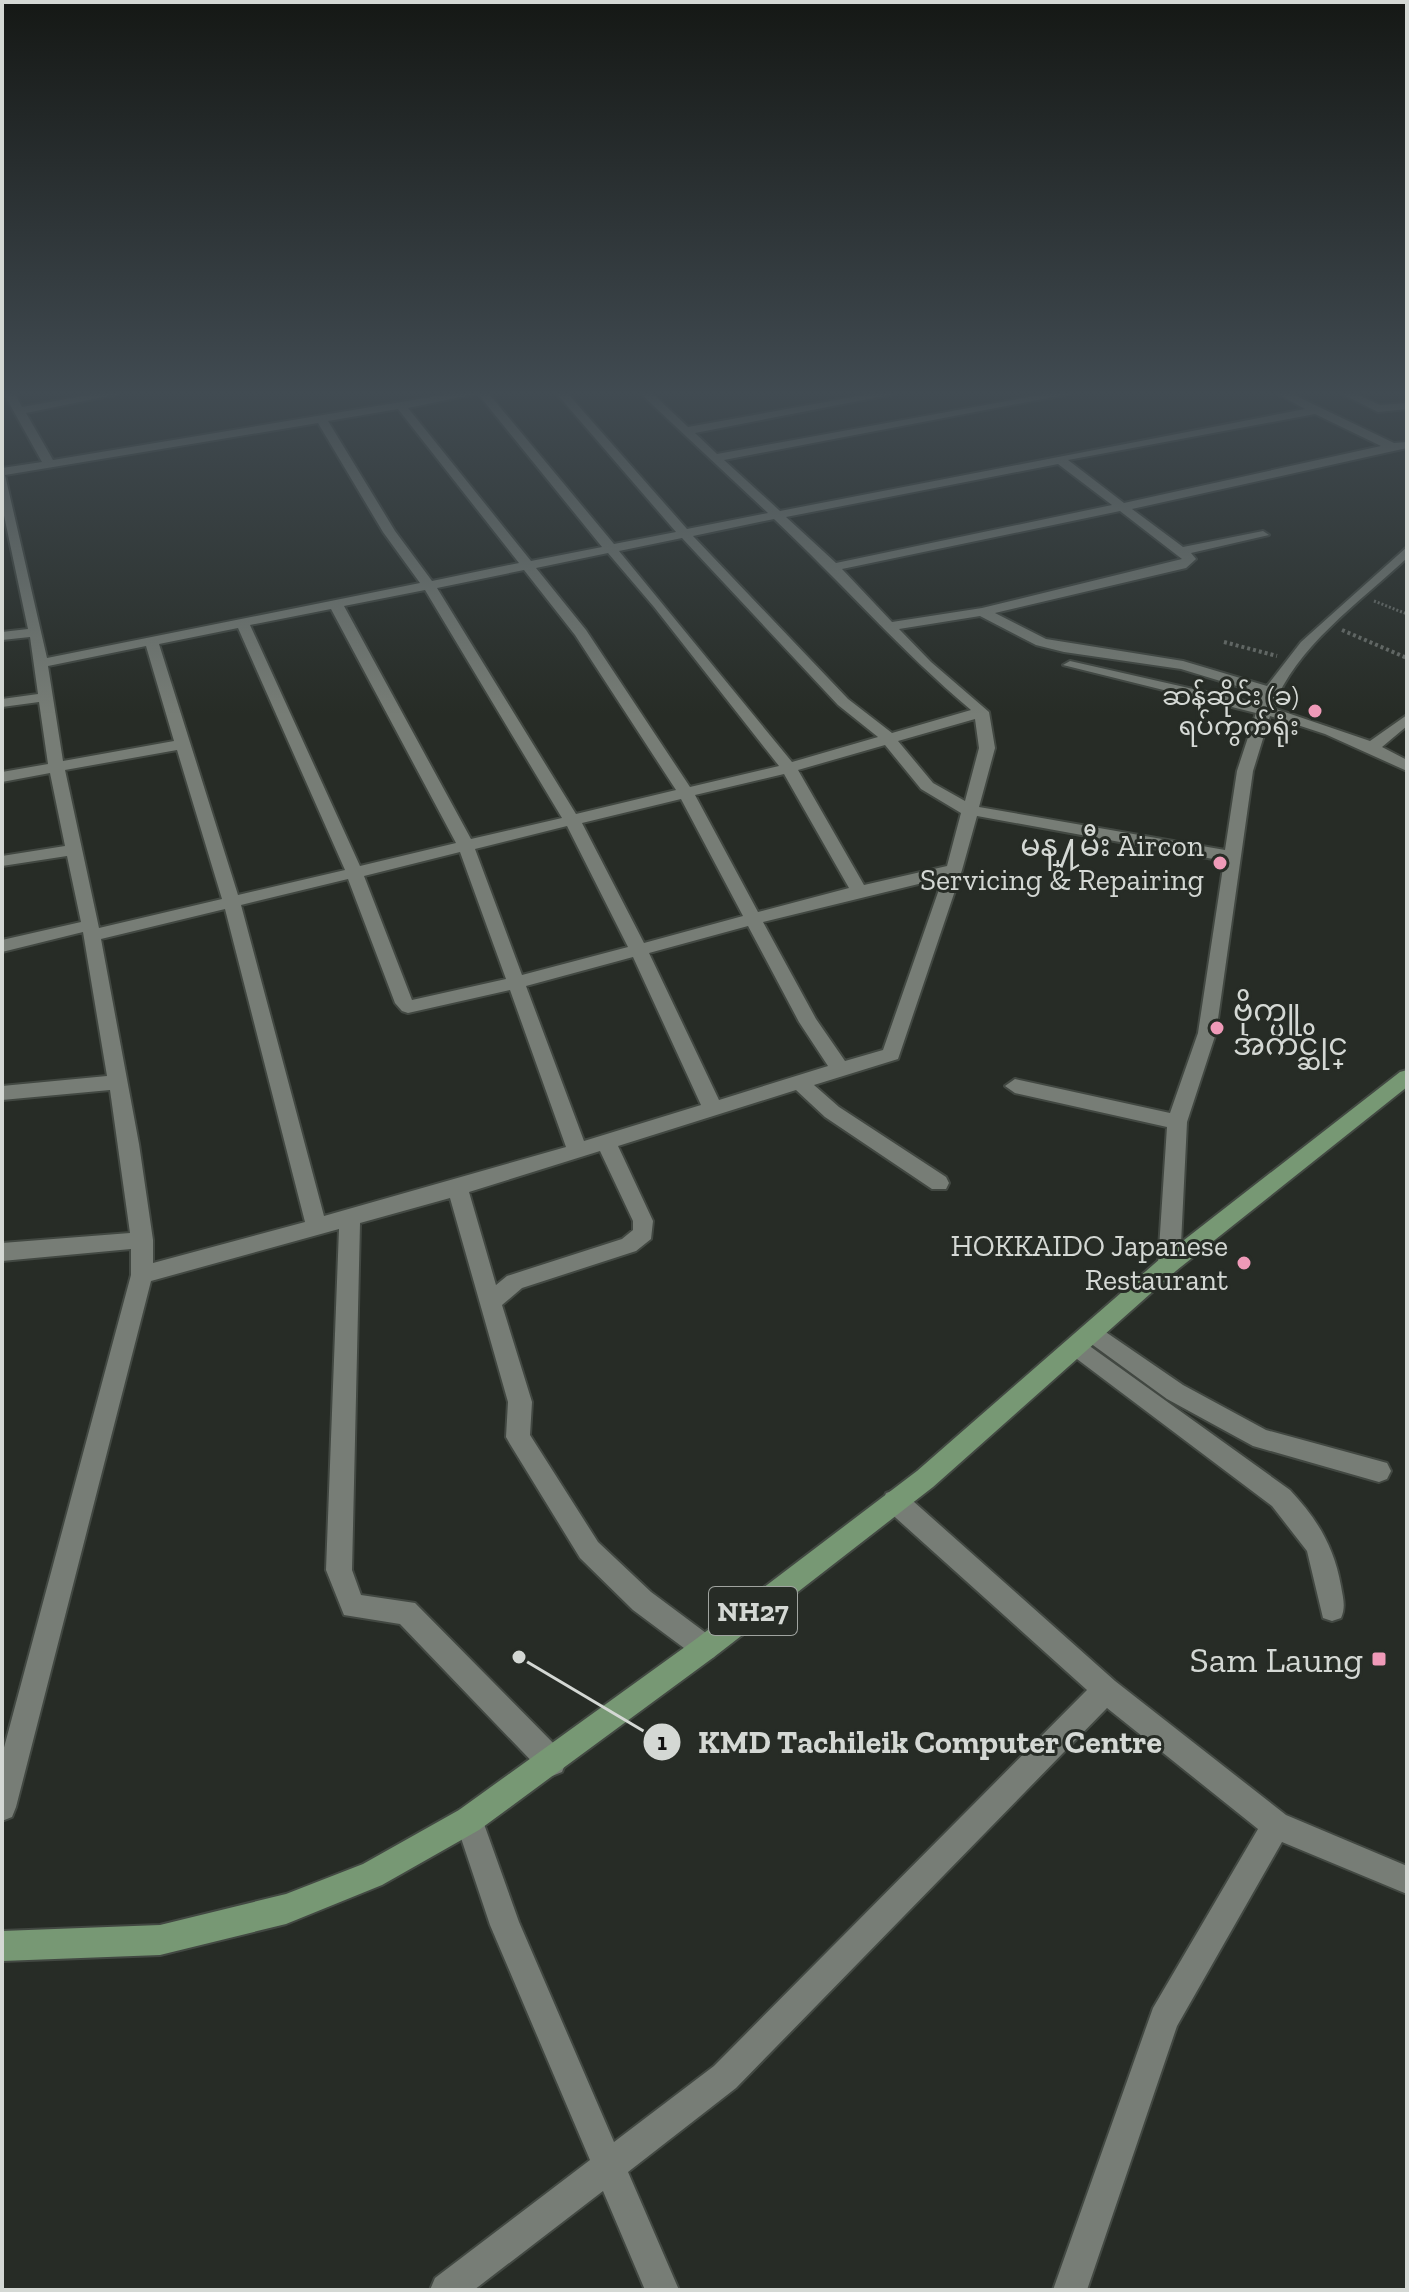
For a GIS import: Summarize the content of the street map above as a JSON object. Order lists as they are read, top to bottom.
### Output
{
  "streets": {
    "main road": ["NH27"]
  },
  "places": {
    "other": [
      "ဆန်ဆိုင်း (ခ) ရပ်ကွက်ရုံး",
      "မန္႔မီး Aircon Servicing & Repairing",
      "ဗိုက္ပူ အကင္ဆိုင္",
      "HOKKAIDO Japanese Restaurant",
      "KMD Tachileik Computer Centre"
    ],
    "transit": ["Sam Laung"]
  }
}
